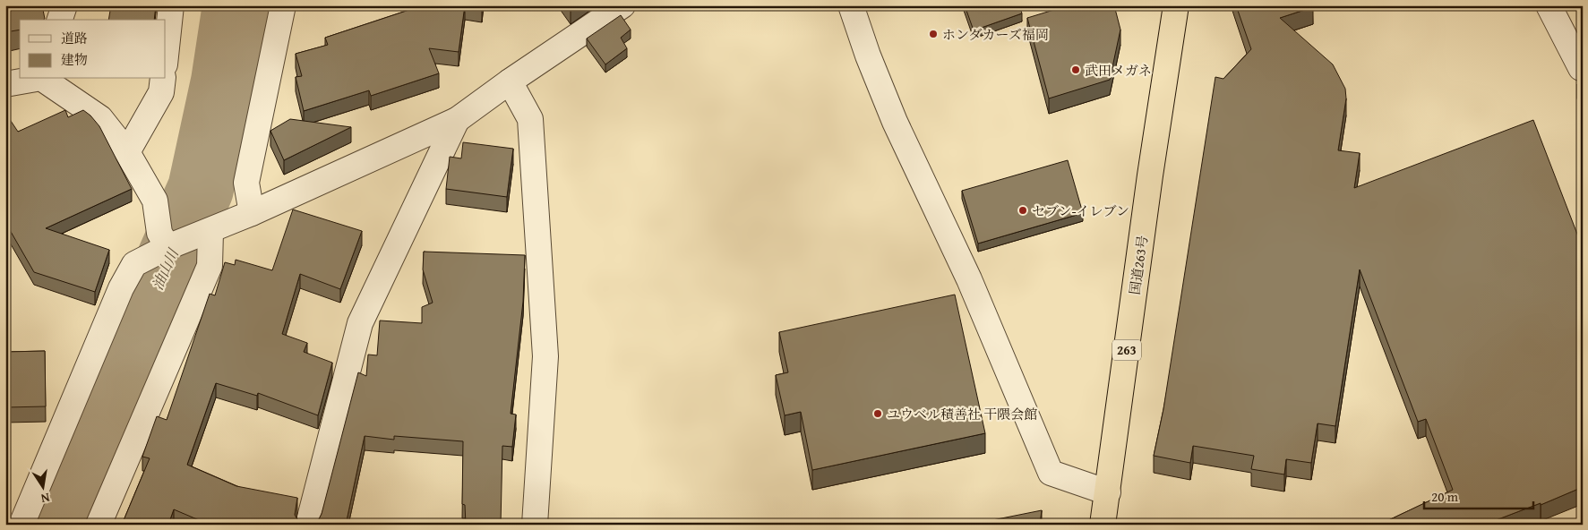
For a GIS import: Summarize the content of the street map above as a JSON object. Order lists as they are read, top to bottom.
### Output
{
  "streets": {
    "highway": ["国道263号", "263"]
  },
  "water": ["油山川"],
  "places": [
    "ホンダカーズ福岡",
    "武田メガネ",
    "セブン-イレブン",
    "ユウベル積善社 干隈会館"
  ],
  "legend": ["道路", "建物"],
  "scale_bar": "20 m",
  "north": "bottom"
}
